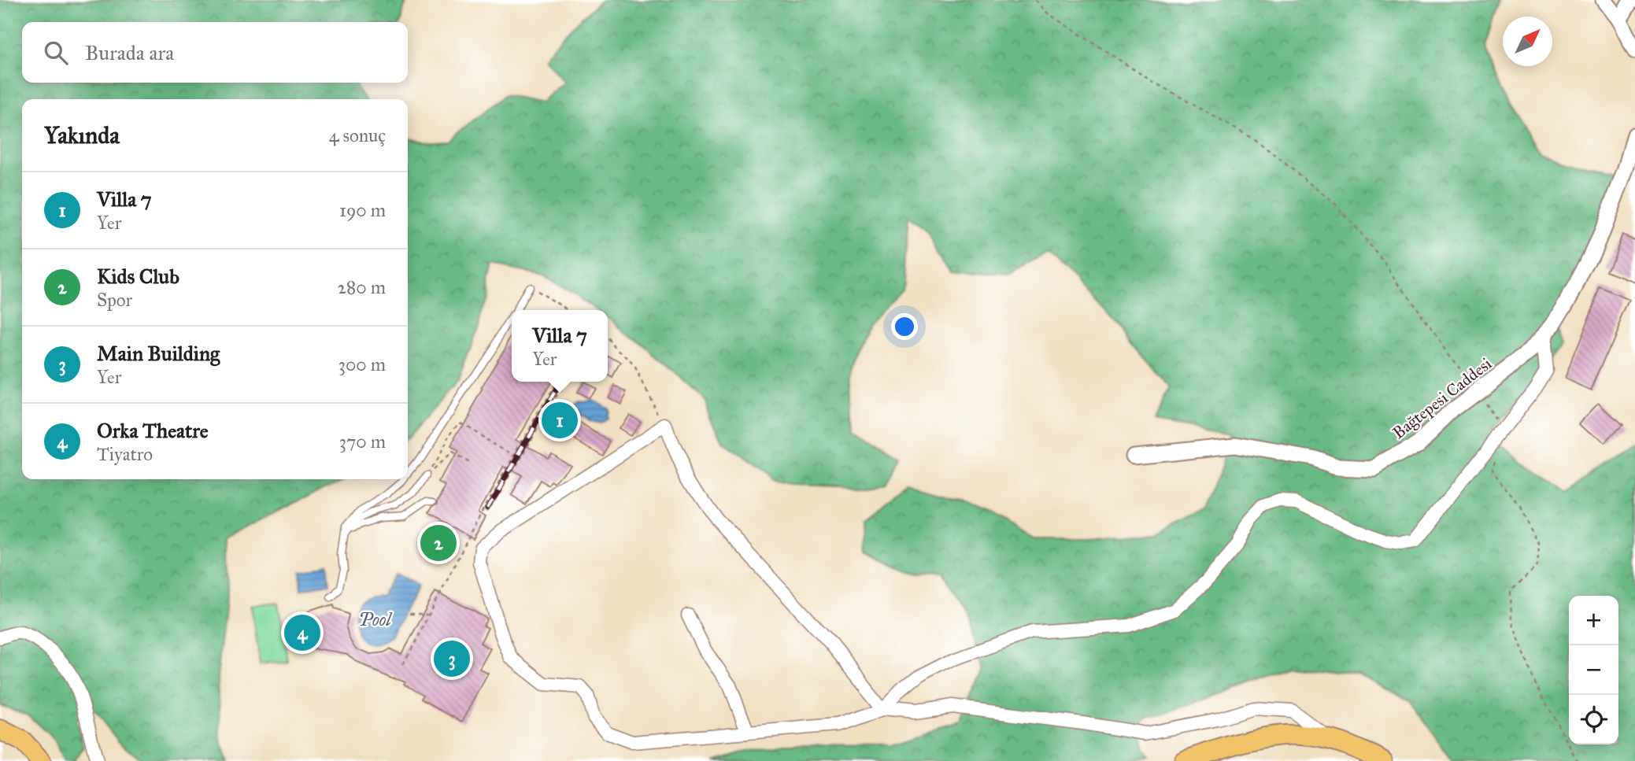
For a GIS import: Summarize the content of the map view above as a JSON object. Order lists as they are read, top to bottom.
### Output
{
  "streets": {
    "street": ["Bağtepesi Caddesi"]
  },
  "water": ["Pool"],
  "north": "top right",
  "page": {
    "search": "Burada ara",
    "heading": ["Yakında", "4 sonuç"],
    "list": [
      {
        "mark": "1",
        "name": "Villa 7",
        "note": "Yer",
        "value": "190 m"
      },
      {
        "mark": "2",
        "name": "Kids Club",
        "note": "Spor",
        "value": "280 m"
      },
      {
        "mark": "3",
        "name": "Main Building",
        "note": "Yer",
        "value": "300 m"
      },
      {
        "mark": "4",
        "name": "Orka Theatre",
        "note": "Tiyatro",
        "value": "370 m"
      }
    ],
    "popup": ["Villa 7", "Yer"],
    "pins": [
      "1",
      "2",
      "4",
      "3"
    ],
    "map_buttons": ["+", "−"]
  }
}
